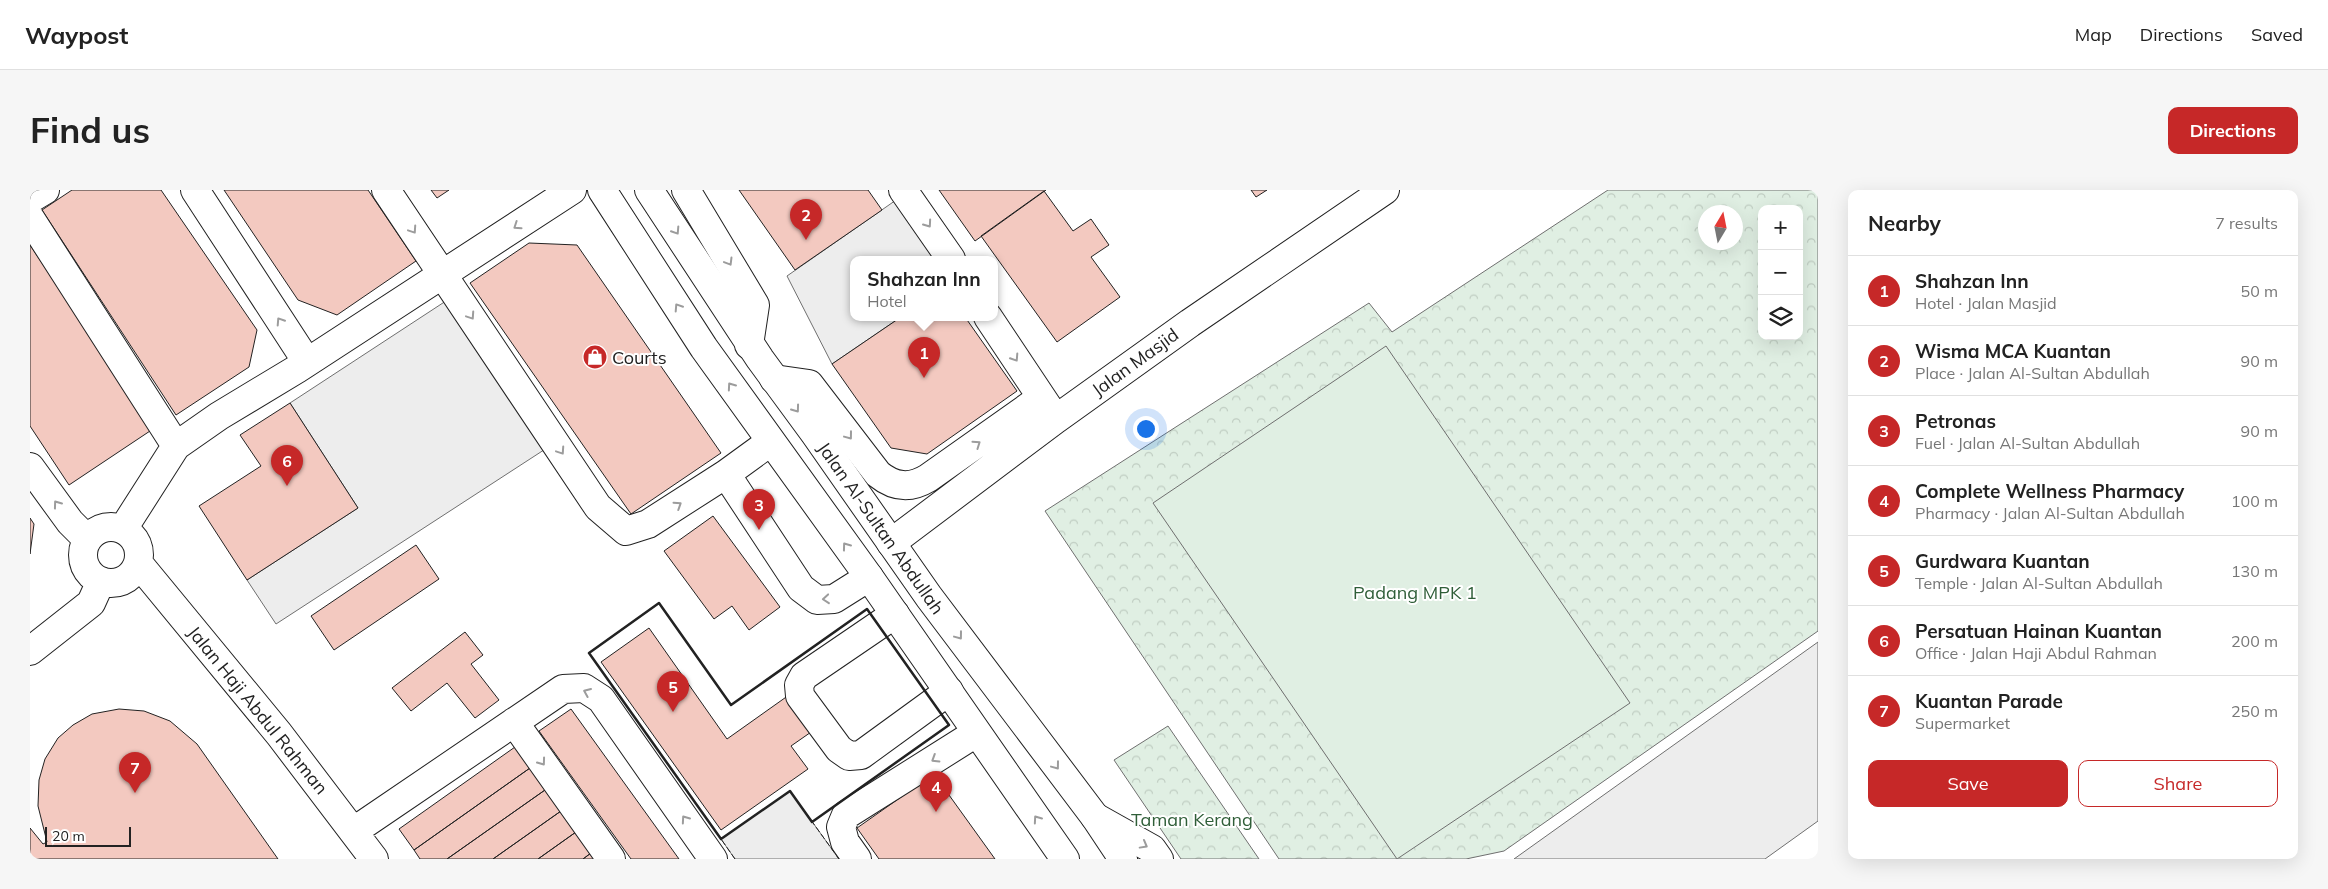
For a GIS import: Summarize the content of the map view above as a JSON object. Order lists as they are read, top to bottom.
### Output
{
  "streets": {
    "street": ["Jalan Masjid", "Jalan Al-Sultan Abdullah", "Jalan Haji Abdul Rahman"]
  },
  "crossings": [
    ["Jalan Masjid", "Jalan Al-Sultan Abdullah"]
  ],
  "parks": ["Padang MPK 1", "Taman Kerang"],
  "places": {
    "shop": ["Courts"]
  },
  "scale_bar": "20 m",
  "north": "top",
  "page": {
    "header": "Waypost",
    "nav": ["Map", "Directions", "Saved"],
    "buttons": [
      "Directions",
      ["Save", "Share"]
    ],
    "title": "Find us",
    "heading": ["Nearby", "7 results"],
    "pins": [
      "2",
      "1",
      "6",
      "3",
      "5",
      "7",
      "4"
    ],
    "map_buttons": ["+", "−"],
    "list": [
      {
        "mark": "1",
        "name": "Shahzan Inn",
        "note": "Hotel · Jalan Masjid",
        "value": "50 m"
      },
      {
        "mark": "2",
        "name": "Wisma MCA Kuantan",
        "note": "Place · Jalan Al-Sultan Abdullah",
        "value": "90 m"
      },
      {
        "mark": "3",
        "name": "Petronas",
        "note": "Fuel · Jalan Al-Sultan Abdullah",
        "value": "90 m"
      },
      {
        "mark": "4",
        "name": "Complete Wellness Pharmacy",
        "note": "Pharmacy · Jalan Al-Sultan Abdullah",
        "value": "100 m"
      },
      {
        "mark": "5",
        "name": "Gurdwara Kuantan",
        "note": "Temple · Jalan Al-Sultan Abdullah",
        "value": "130 m"
      },
      {
        "mark": "6",
        "name": "Persatuan Hainan Kuantan",
        "note": "Office · Jalan Haji Abdul Rahman",
        "value": "200 m"
      },
      {
        "mark": "7",
        "name": "Kuantan Parade",
        "note": "Supermarket",
        "value": "250 m"
      }
    ],
    "popup": ["Shahzan Inn", "Hotel"],
    "scale": "20 m"
  }
}
